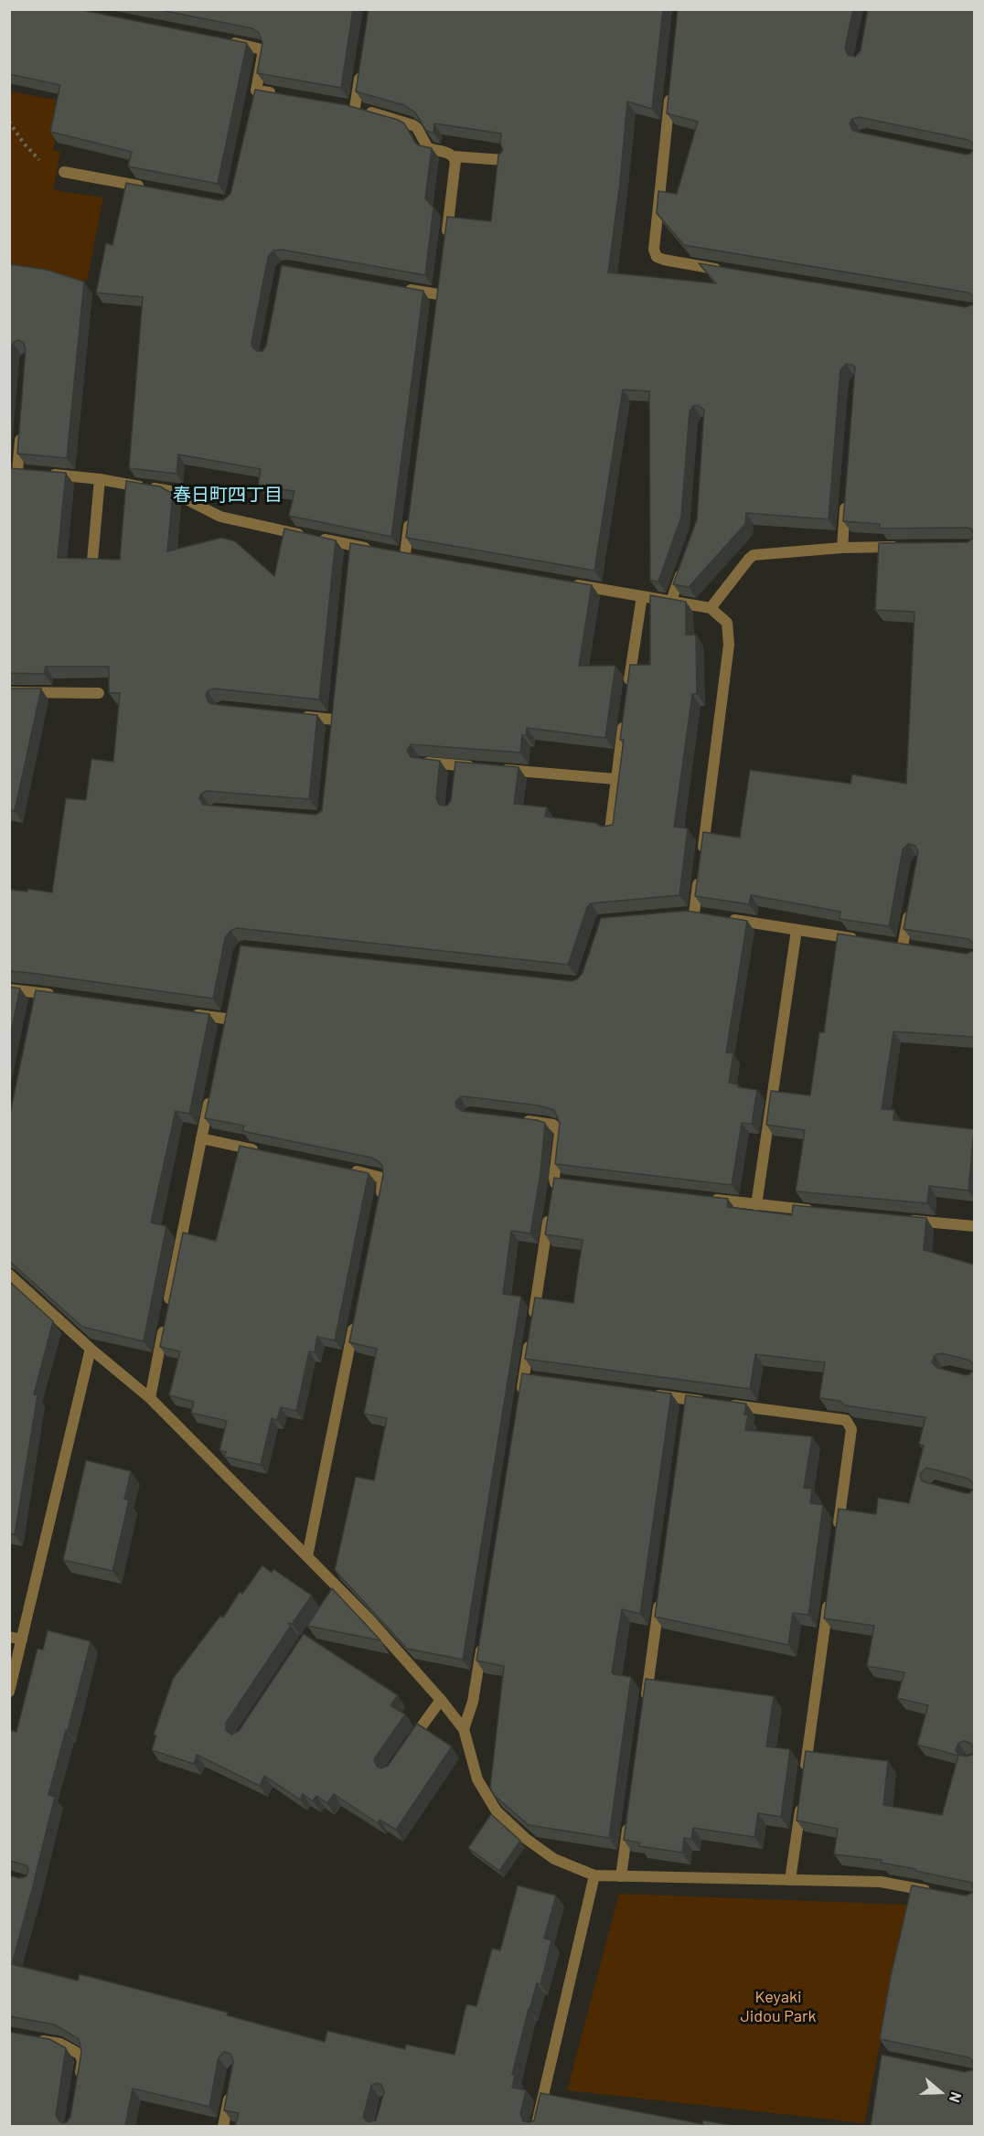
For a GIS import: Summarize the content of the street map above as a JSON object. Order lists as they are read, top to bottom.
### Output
{
  "districts": ["春日町四丁目"],
  "parks": ["Keyaki Jidou Park"],
  "north": "right"
}
